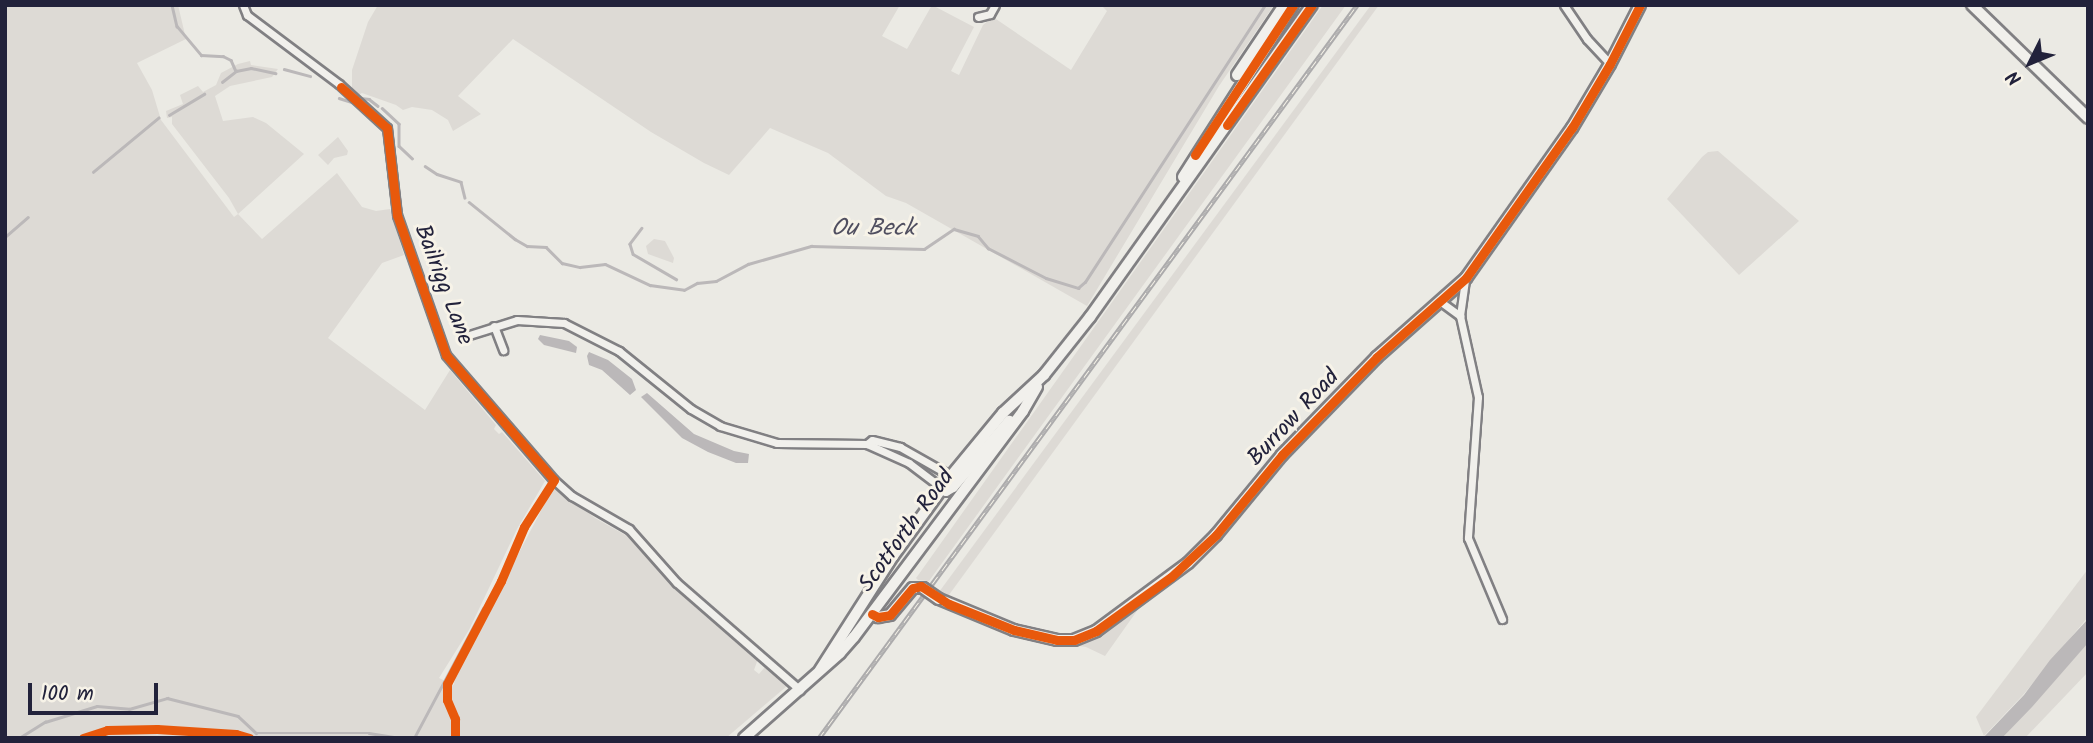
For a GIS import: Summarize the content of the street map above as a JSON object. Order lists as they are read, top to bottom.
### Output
{
  "streets": {
    "main road": ["Scotforth Road"],
    "street": ["Bailrigg Lane", "Burrow Road"]
  },
  "crossings": [
    ["Bailrigg Lane", "Scotforth Road"],
    ["Burrow Road", "Scotforth Road"]
  ],
  "water": ["Ou Beck"],
  "scale_bar": "100 m",
  "north": "bottom left"
}
